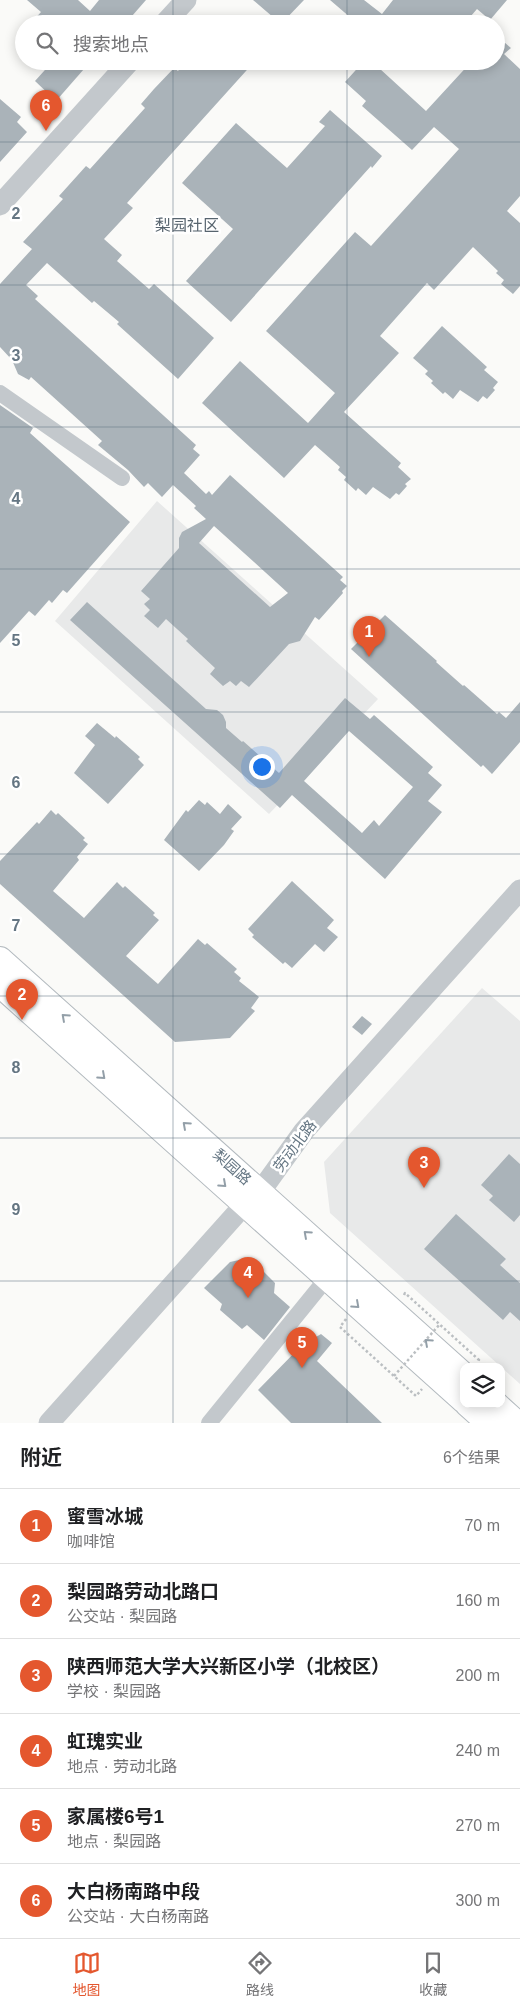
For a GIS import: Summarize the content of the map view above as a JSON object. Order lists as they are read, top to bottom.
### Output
{
  "streets": {
    "main road": ["梨园路"],
    "street": ["劳动北路"]
  },
  "crossings": [
    ["劳动北路", "梨园路"]
  ],
  "districts": ["梨园社区"],
  "page": {
    "search": "搜索地点",
    "pins": [
      "6",
      "1",
      "2",
      "3",
      "4",
      "5"
    ],
    "heading": ["附近", "6个结果"],
    "list": [
      {
        "mark": "1",
        "name": "蜜雪冰城",
        "note": "咖啡馆",
        "value": "70 m"
      },
      {
        "mark": "2",
        "name": "梨园路劳动北路口",
        "note": "公交站 · 梨园路",
        "value": "160 m"
      },
      {
        "mark": "3",
        "name": "陕西师范大学大兴新区小学（北校区）",
        "note": "学校 · 梨园路",
        "value": "200 m"
      },
      {
        "mark": "4",
        "name": "虹瑰实业",
        "note": "地点 · 劳动北路",
        "value": "240 m"
      },
      {
        "mark": "5",
        "name": "家属楼6号1",
        "note": "地点 · 梨园路",
        "value": "270 m"
      },
      {
        "mark": "6",
        "name": "大白杨南路中段",
        "note": "公交站 · 大白杨南路",
        "value": "300 m"
      }
    ],
    "nav": ["地图", "路线", "收藏"]
  },
  "grid": {
    "rows": [
      "2",
      "3",
      "4",
      "5",
      "6",
      "7",
      "8",
      "9"
    ]
  }
}
